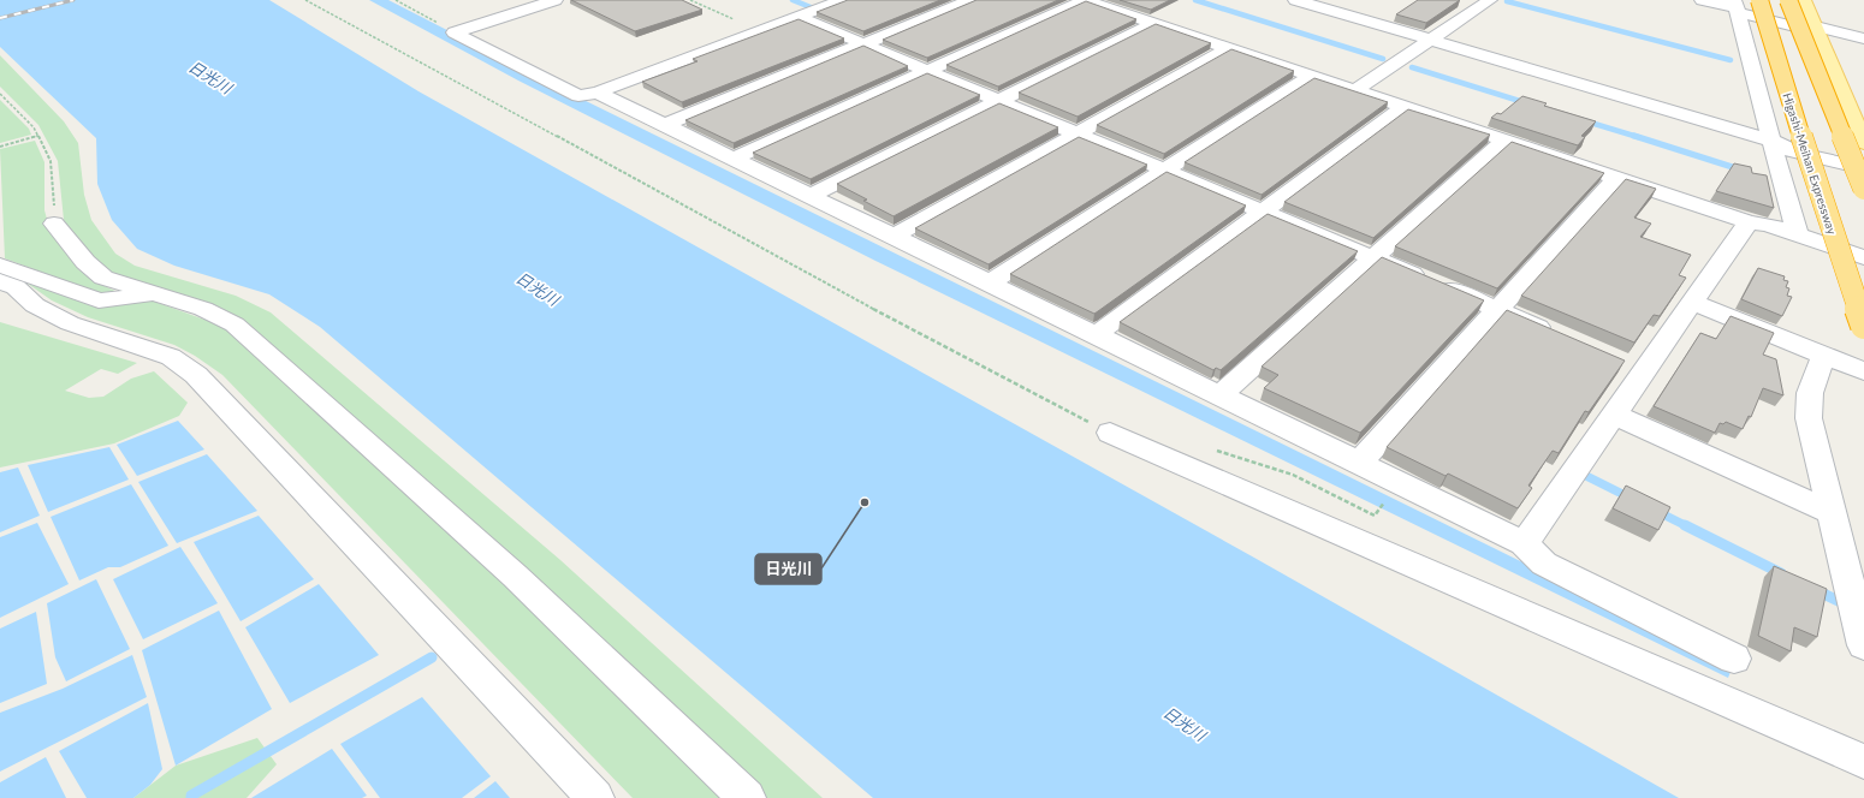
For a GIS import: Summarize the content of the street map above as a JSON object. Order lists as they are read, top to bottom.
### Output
{
  "streets": {
    "highway": ["Higashi-Meihan Expressway"]
  },
  "water": ["日光川"],
  "places": ["日光川"]
}
